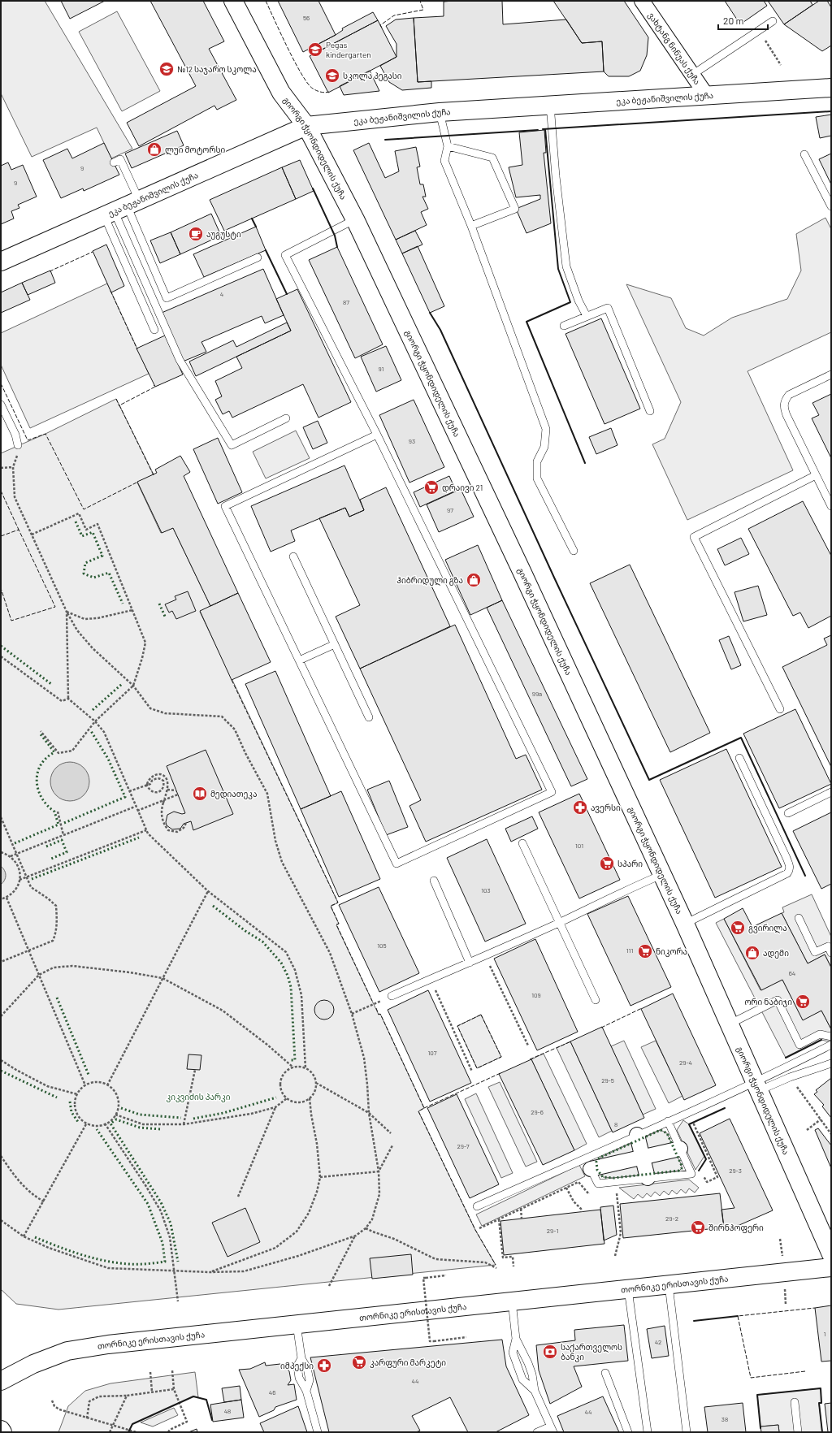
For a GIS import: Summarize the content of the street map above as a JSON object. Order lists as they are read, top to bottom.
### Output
{
  "streets": {
    "street": [
      "ვახტანგ ნინუას ქუჩა",
      "ეკა ბეჟანიშვილის ქუჩა",
      "გიორგი ჭყონდიდელის ქუჩა",
      "თორნიკე ერისთავის ქუჩა"
    ]
  },
  "crossings": [
    ["ვახტანგ ნინუას ქუჩა", "ეკა ბეჟანიშვილის ქუჩა"],
    ["ეკა ბეჟანიშვილის ქუჩა", "გიორგი ჭყონდიდელის ქუჩა"]
  ],
  "parks": ["კიკვიძის პარკი"],
  "places": {
    "school or university": ["Pegas kindergarten", "№12 საჯარო სკოლა", "სკოლა პეგასი"],
    "shop": ["ლუი მოტორსი", "ჰიბრიდული გზა", "ადემი"],
    "cafe": ["აუგუსტი"],
    "supermarket": [
      "დრაივი 21",
      "სპარი",
      "გვირილა",
      "ნიკორა",
      "ორი ნაბიჯი",
      "შირნჰოფერი",
      "კარფური მარკეტი"
    ],
    "library": ["მედიათეკა"],
    "pharmacy": ["ავერსი", "იმპექსი"],
    "bank": ["საქართველოს ბანკი"]
  },
  "house_numbers": [
    "56",
    "9",
    "9",
    "4",
    "87",
    "91",
    "93",
    "97",
    "99a",
    "101",
    "103",
    "105",
    "111",
    "64",
    "109",
    "107",
    "29-4",
    "29-5",
    "29-6",
    "8",
    "29-7",
    "29-3",
    "29-2",
    "29-1",
    "1",
    "42",
    "44",
    "46",
    "48",
    "44",
    "38"
  ],
  "scale_bar": "20 m"
}
